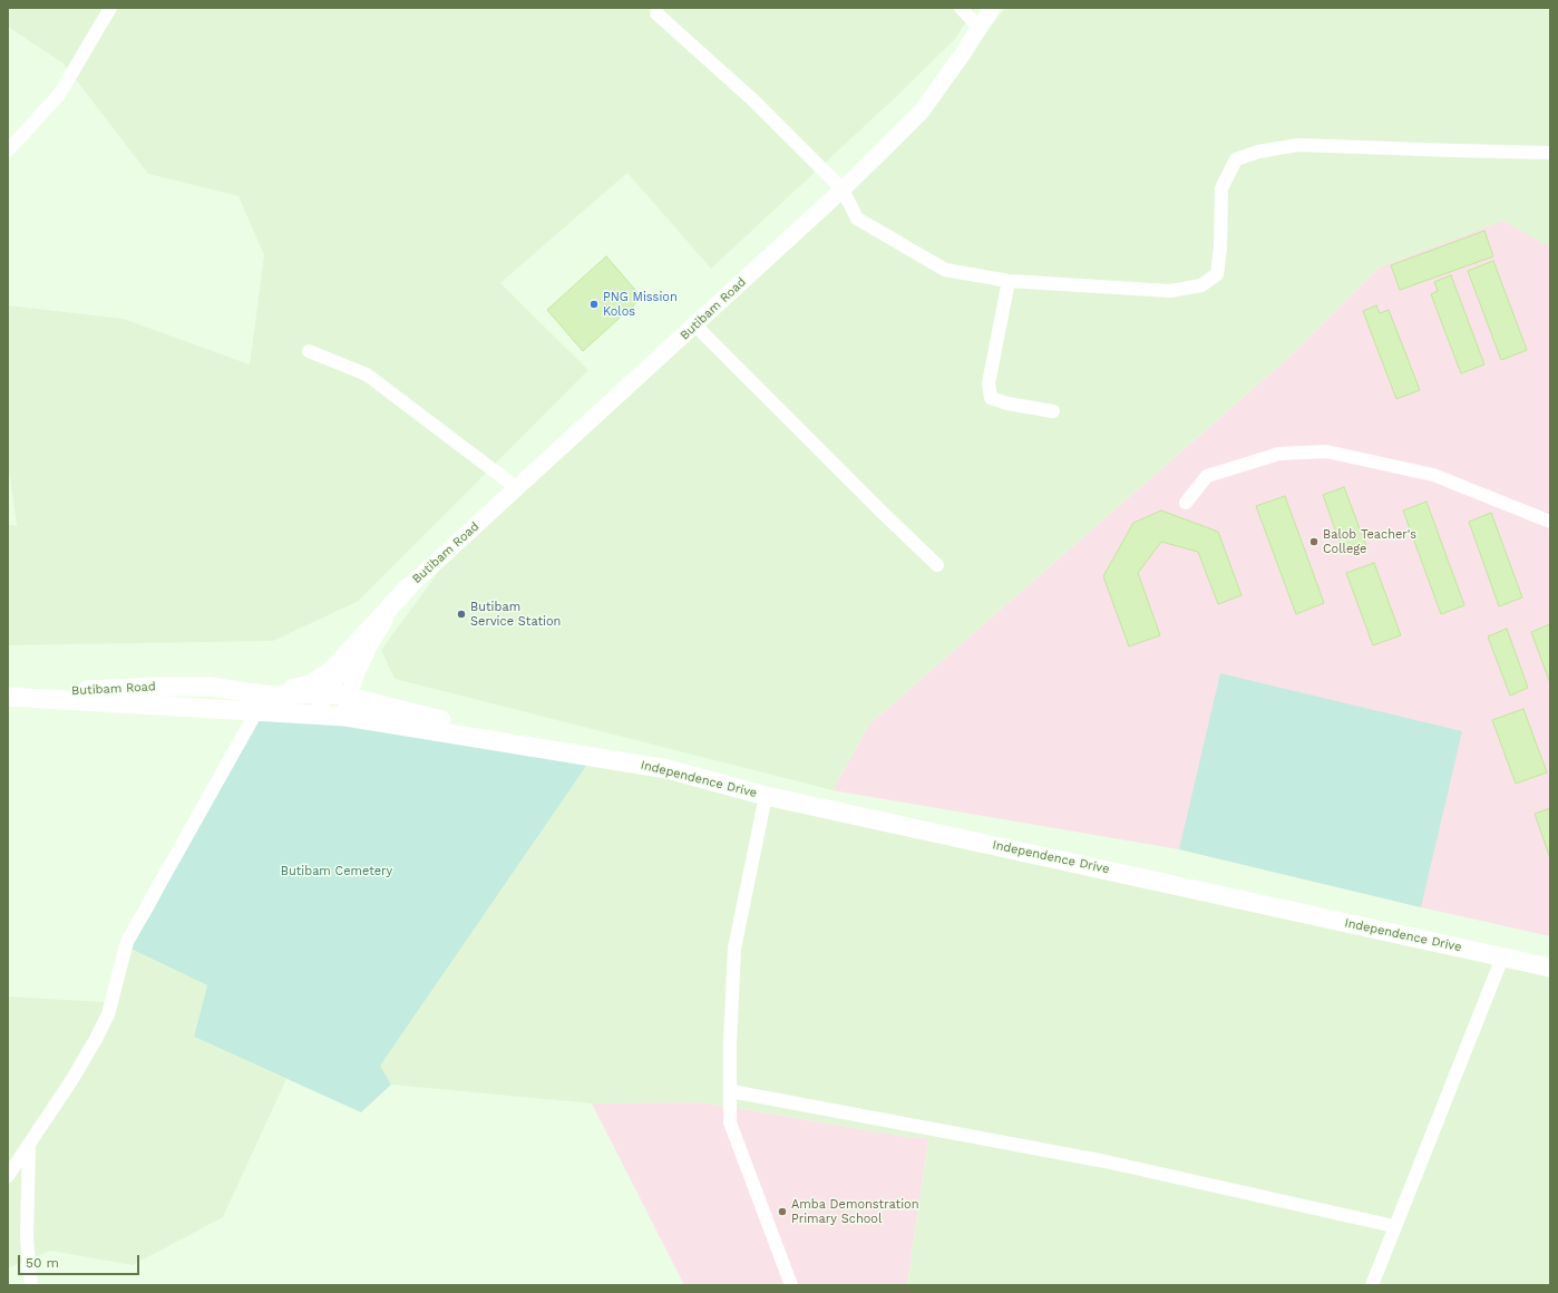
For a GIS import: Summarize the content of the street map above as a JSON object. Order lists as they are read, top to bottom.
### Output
{
  "streets": {
    "main road": ["Butibam Road", "Independence Drive"]
  },
  "crossings": [
    ["Butibam Road", "Independence Drive"]
  ],
  "parks": ["Butibam Cemetery"],
  "places": [
    "PNG Mission Kolos",
    "Balob Teacher's College",
    "Butibam Service Station",
    "Amba Demonstration Primary School"
  ],
  "scale_bar": "50 m"
}
